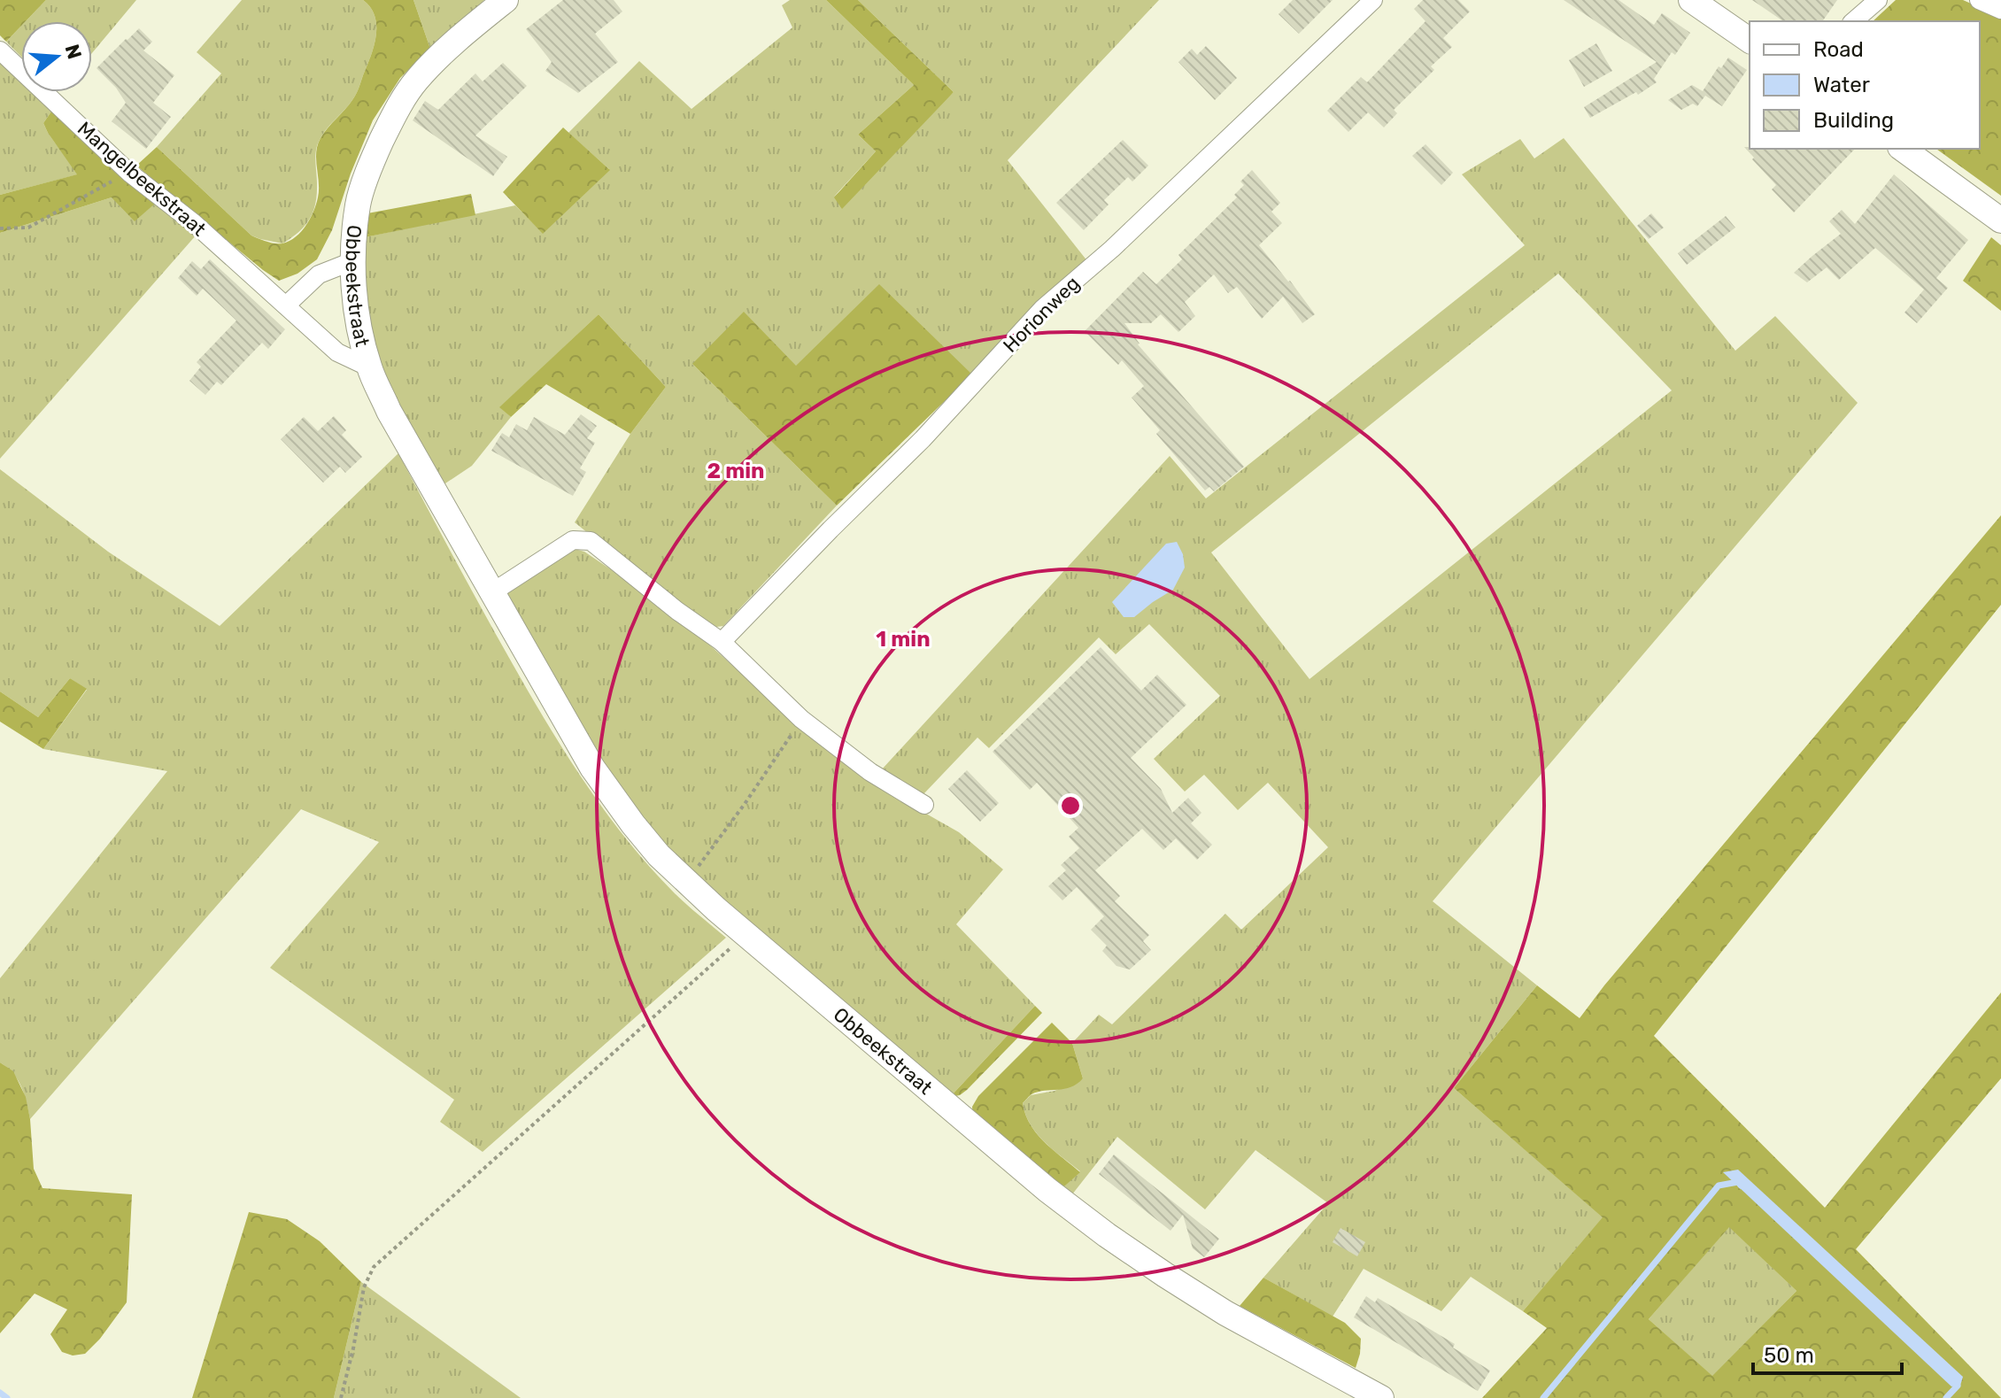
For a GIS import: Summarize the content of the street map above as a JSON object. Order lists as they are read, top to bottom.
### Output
{
  "streets": {
    "street": ["Mangelbeekstraat", "Obbeekstraat", "Horionweg"]
  },
  "crossings": [
    ["Mangelbeekstraat", "Obbeekstraat"]
  ],
  "legend": ["Road", "Water", "Building"],
  "scale_bar": "50 m",
  "north": "right",
  "rings": ["2 min", "1 min"]
}
